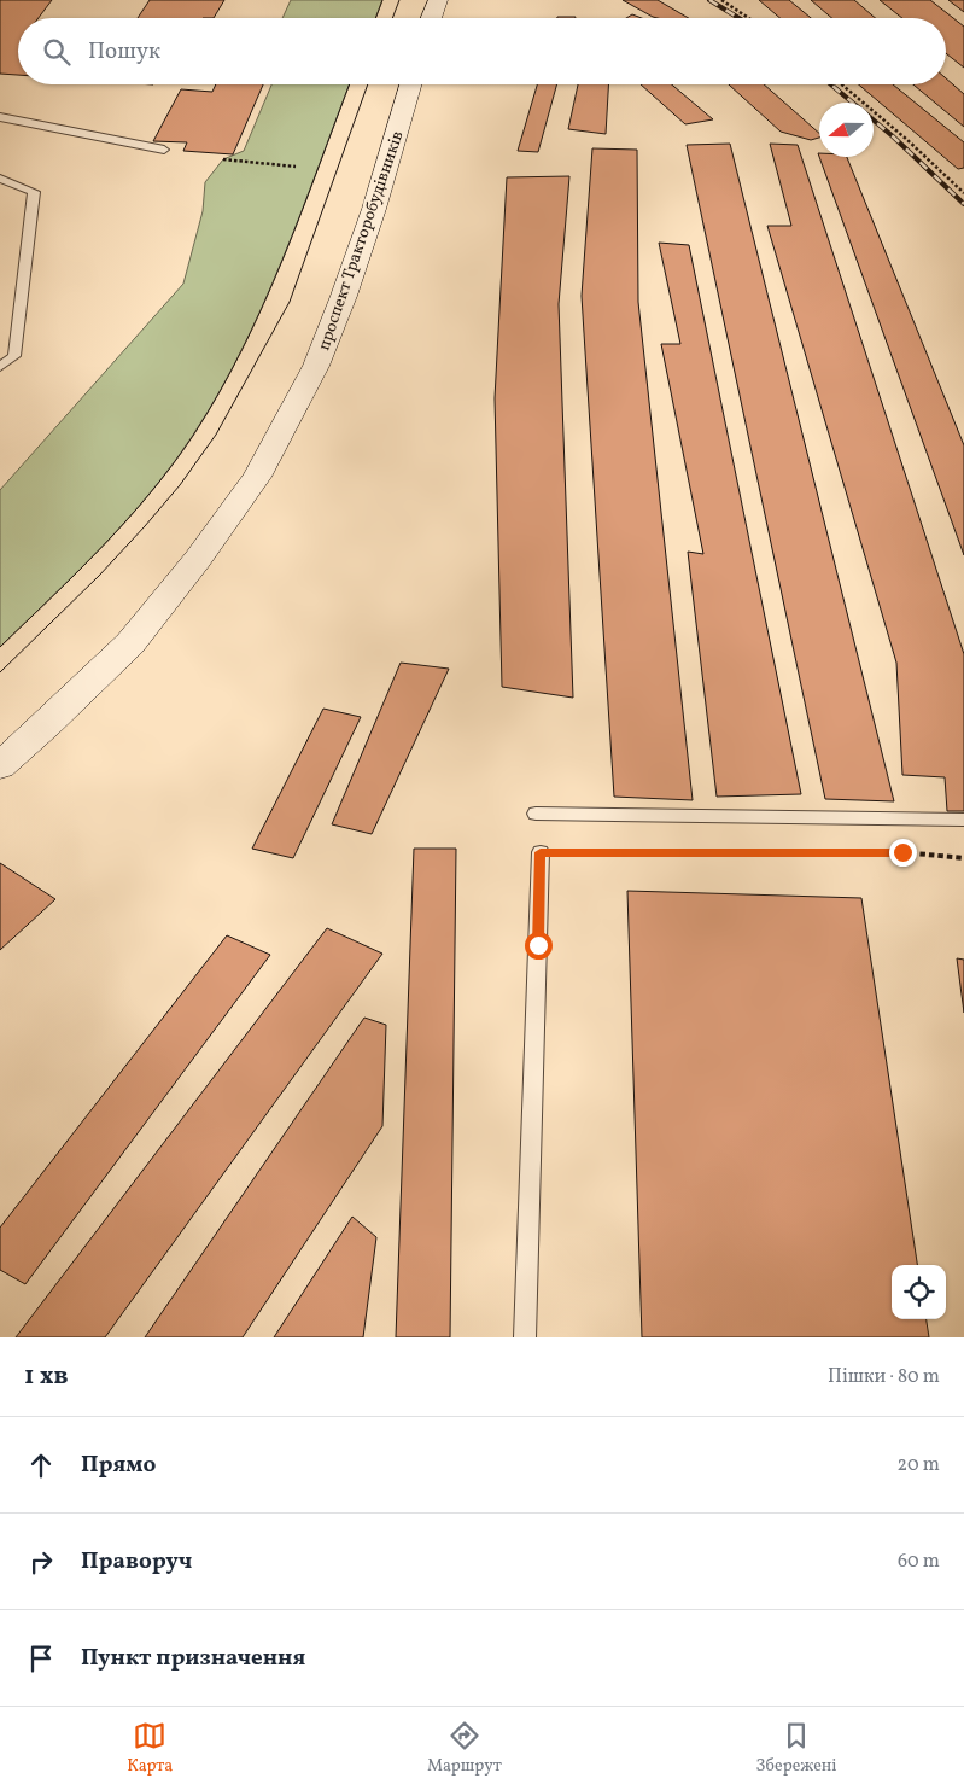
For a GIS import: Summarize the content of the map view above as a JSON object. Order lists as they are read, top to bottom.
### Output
{
  "streets": {
    "main road": ["проспект Тракторобудівників"]
  },
  "north": "left",
  "page": {
    "search": "Пошук",
    "heading": ["1 хв", "Пішки · 80 m"],
    "list": [
      ["Прямо", "20 m"],
      ["Праворуч", "60 m"],
      "Пункт призначення"
    ],
    "nav": ["Карта", "Маршрут", "Збережені"]
  }
}
